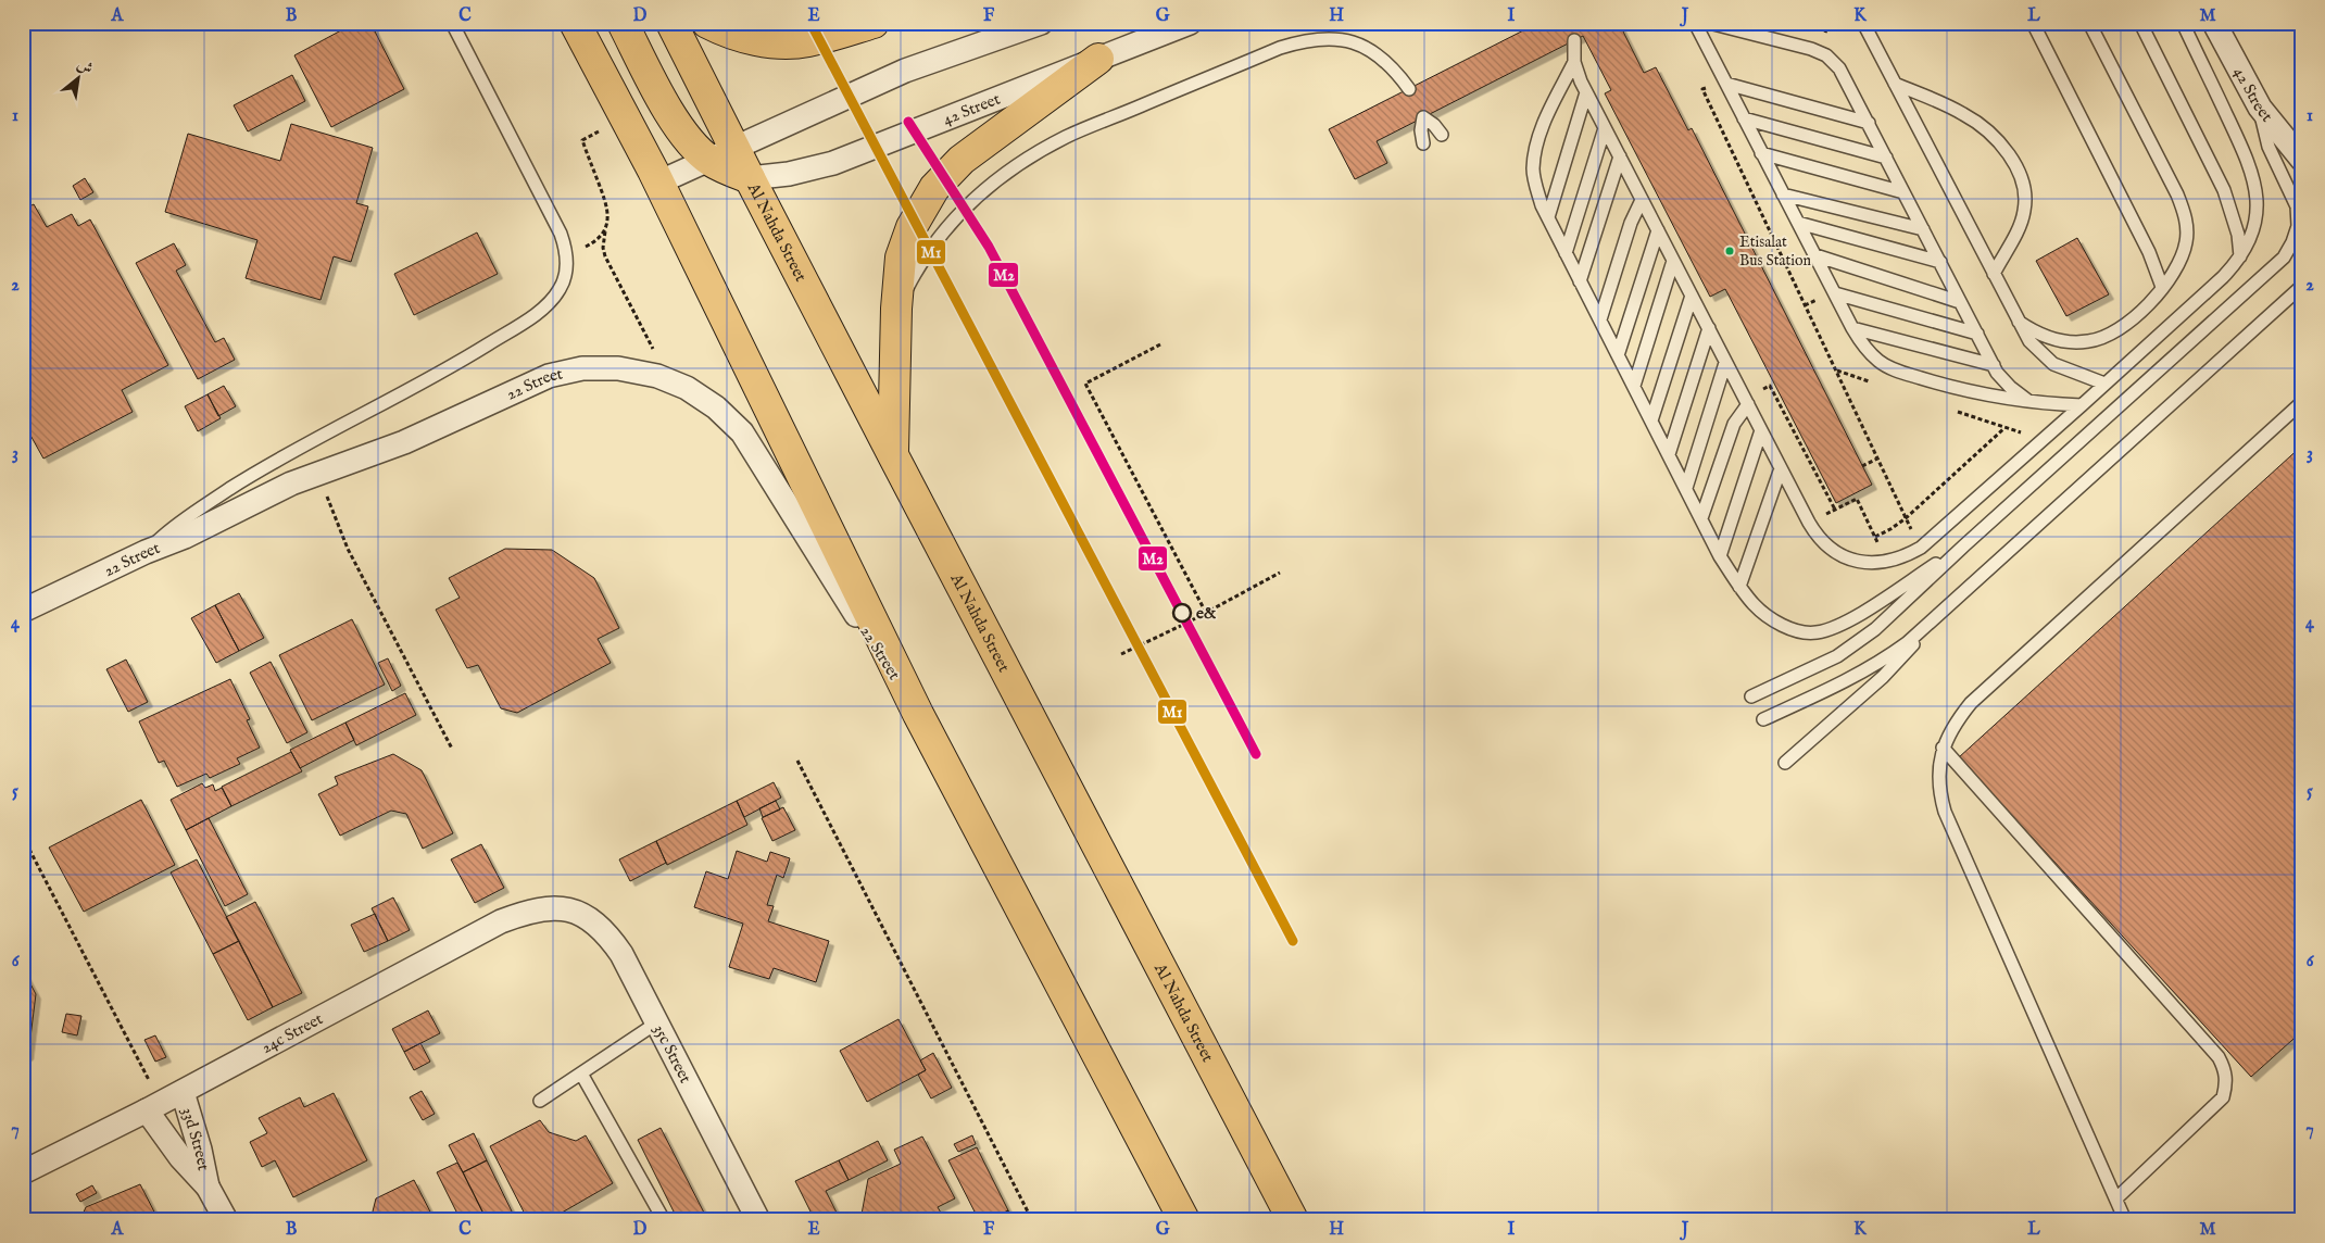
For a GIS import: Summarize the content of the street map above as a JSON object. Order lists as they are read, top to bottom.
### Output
{
  "streets": {
    "main road": ["Al Nahda Street"],
    "street": [
      "42 Street",
      "22 Street",
      "24c Street",
      "35c Street",
      "33d Street"
    ]
  },
  "crossings": [
    ["42 Street", "Al Nahda Street"],
    ["24c Street", "35c Street"],
    ["24c Street", "33d Street"]
  ],
  "places": ["Etisalat Bus Station", "e&"],
  "lines": ["transit line M1", "transit line M2"],
  "north": "top right",
  "grid": {
    "columns": [
      "A",
      "B",
      "C",
      "D",
      "E",
      "F",
      "G",
      "H",
      "I",
      "J",
      "K",
      "L",
      "M"
    ],
    "rows": [
      "1",
      "2",
      "3",
      "4",
      "5",
      "6",
      "7"
    ]
  }
}
